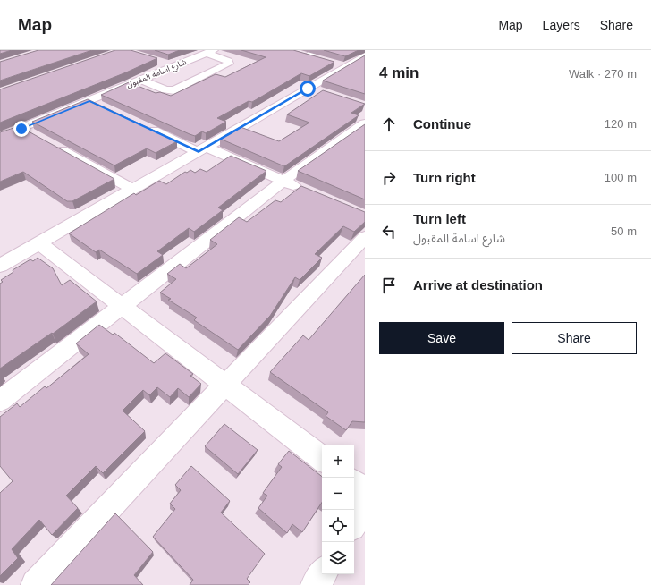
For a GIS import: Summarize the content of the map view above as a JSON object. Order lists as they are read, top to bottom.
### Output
{
  "streets": {
    "street": ["شارع اسامة المقبول"]
  },
  "page": {
    "header": "Map",
    "nav": ["Map", "Layers", "Share"],
    "heading": ["4 min", "Walk · 270 m"],
    "list": [
      ["Continue", "120 m"],
      ["Turn right", "100 m"],
      ["Turn left", "شارع اسامة المقبول", "50 m"],
      "Arrive at destination"
    ],
    "buttons": ["Save", "Share"],
    "map_buttons": ["+", "−"]
  }
}
